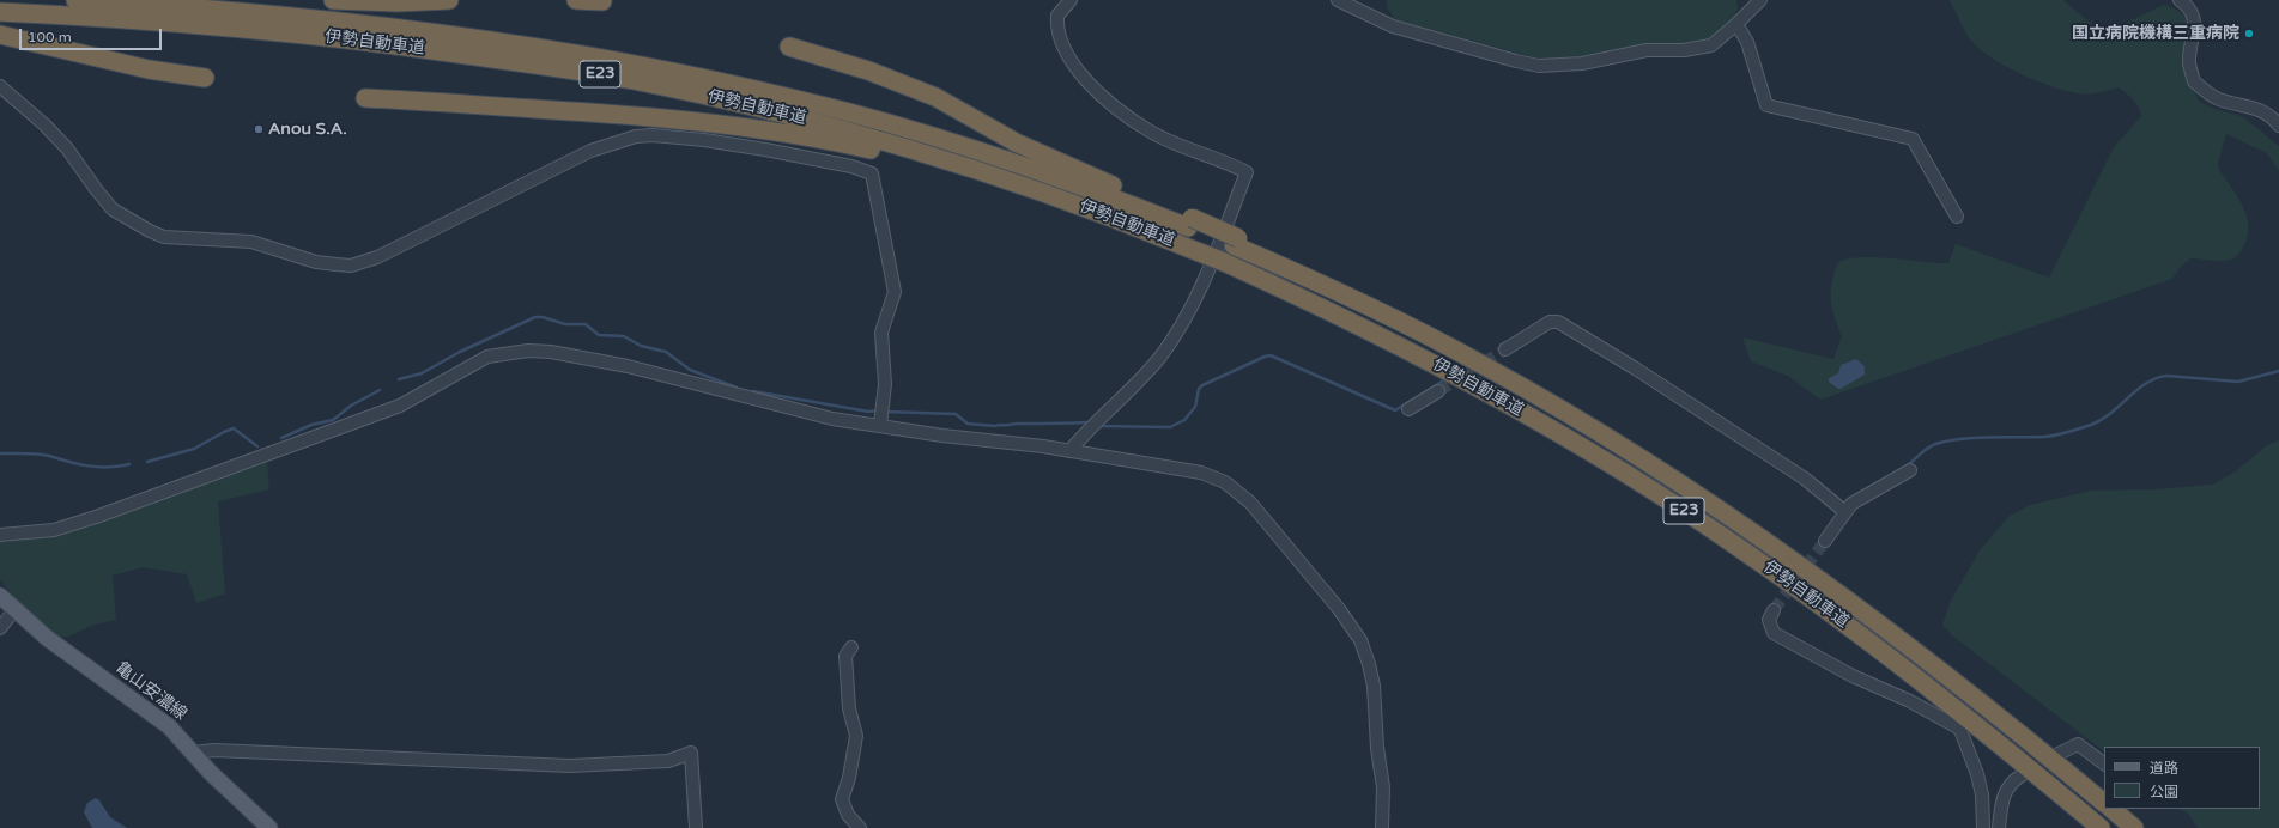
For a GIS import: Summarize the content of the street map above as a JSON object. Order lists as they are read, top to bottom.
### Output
{
  "streets": {
    "highway": ["伊勢自動車道", "E23"],
    "main road": ["亀山安濃線"]
  },
  "places": ["国立病院機構三重病院", "Anou S.A."],
  "legend": ["道路", "公園"],
  "scale_bar": "100 m"
}
